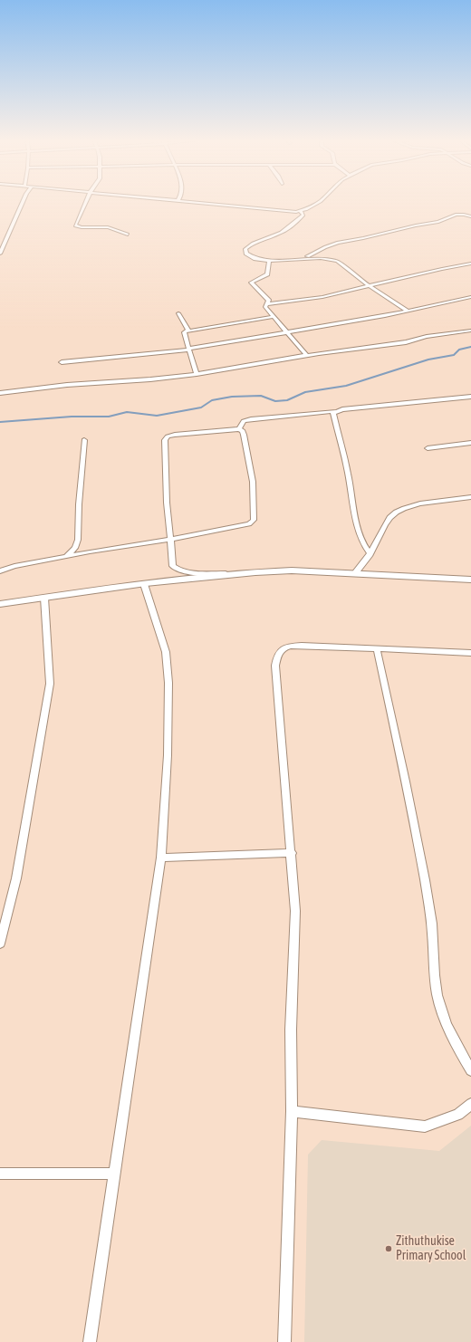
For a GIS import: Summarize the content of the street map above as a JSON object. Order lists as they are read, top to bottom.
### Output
{
  "places": ["Zithuthukise Primary School"]
}
